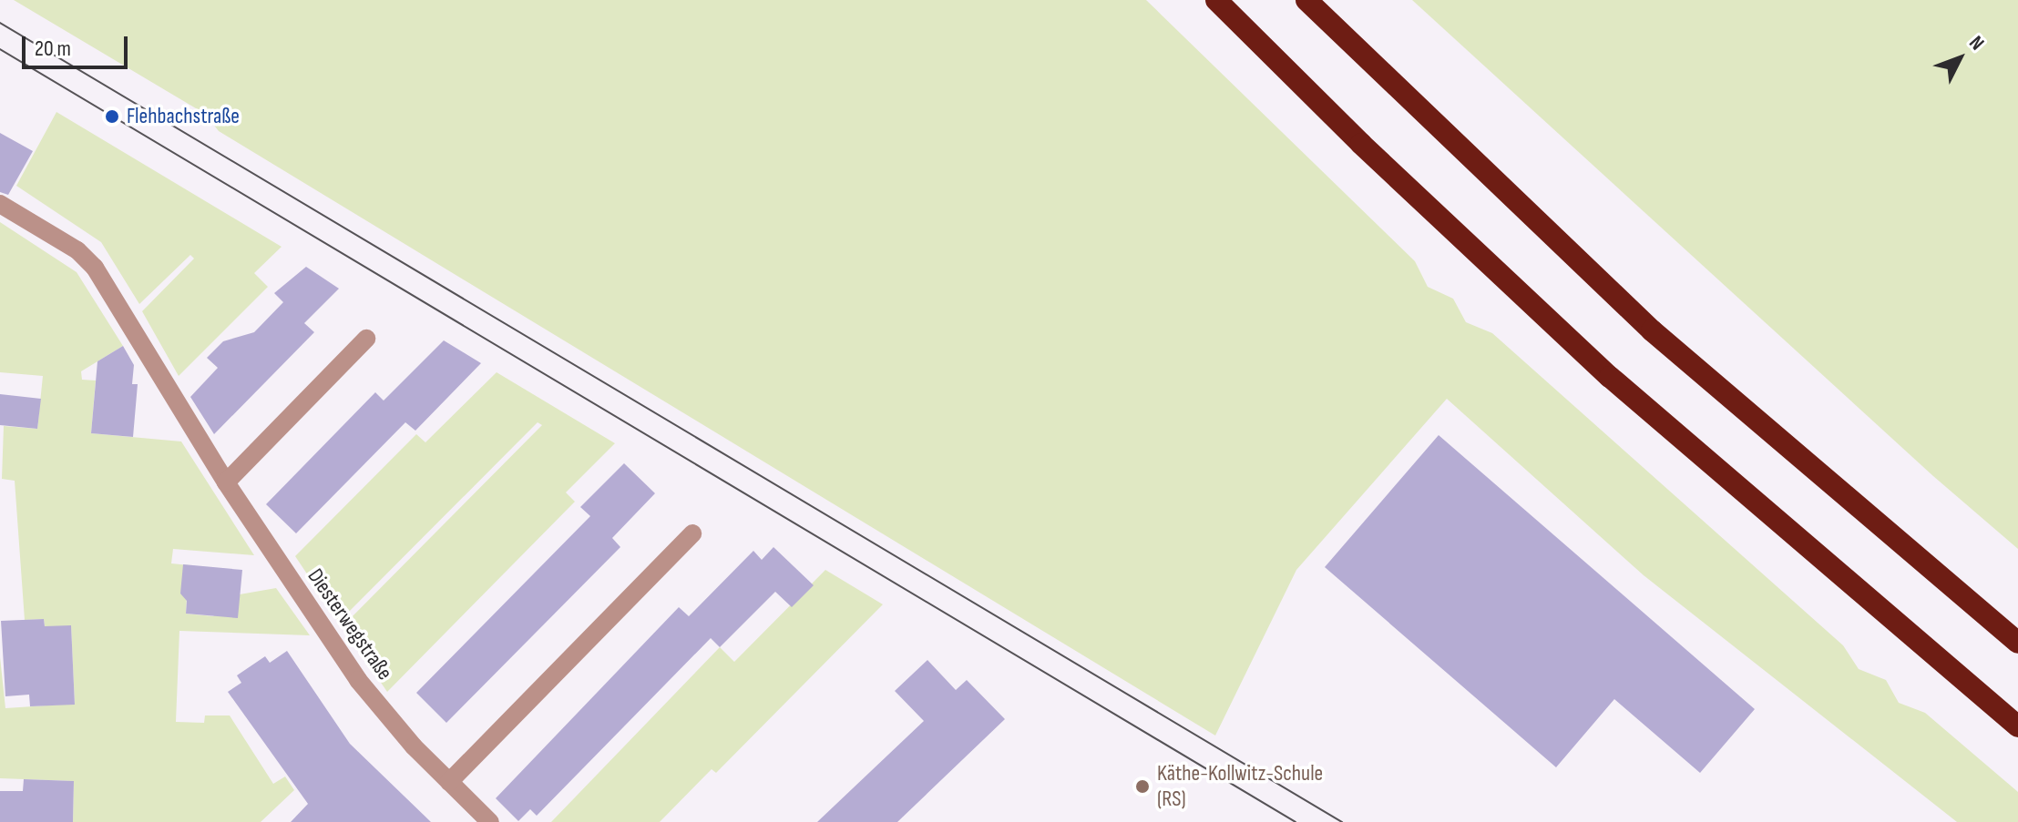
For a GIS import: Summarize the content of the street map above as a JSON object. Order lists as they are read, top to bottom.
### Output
{
  "streets": {
    "street": ["Diesterwegstraße"]
  },
  "places": ["Flehbachstraße", "Käthe-Kollwitz-Schule (RS)"],
  "scale_bar": "20 m",
  "north": "top right"
}
